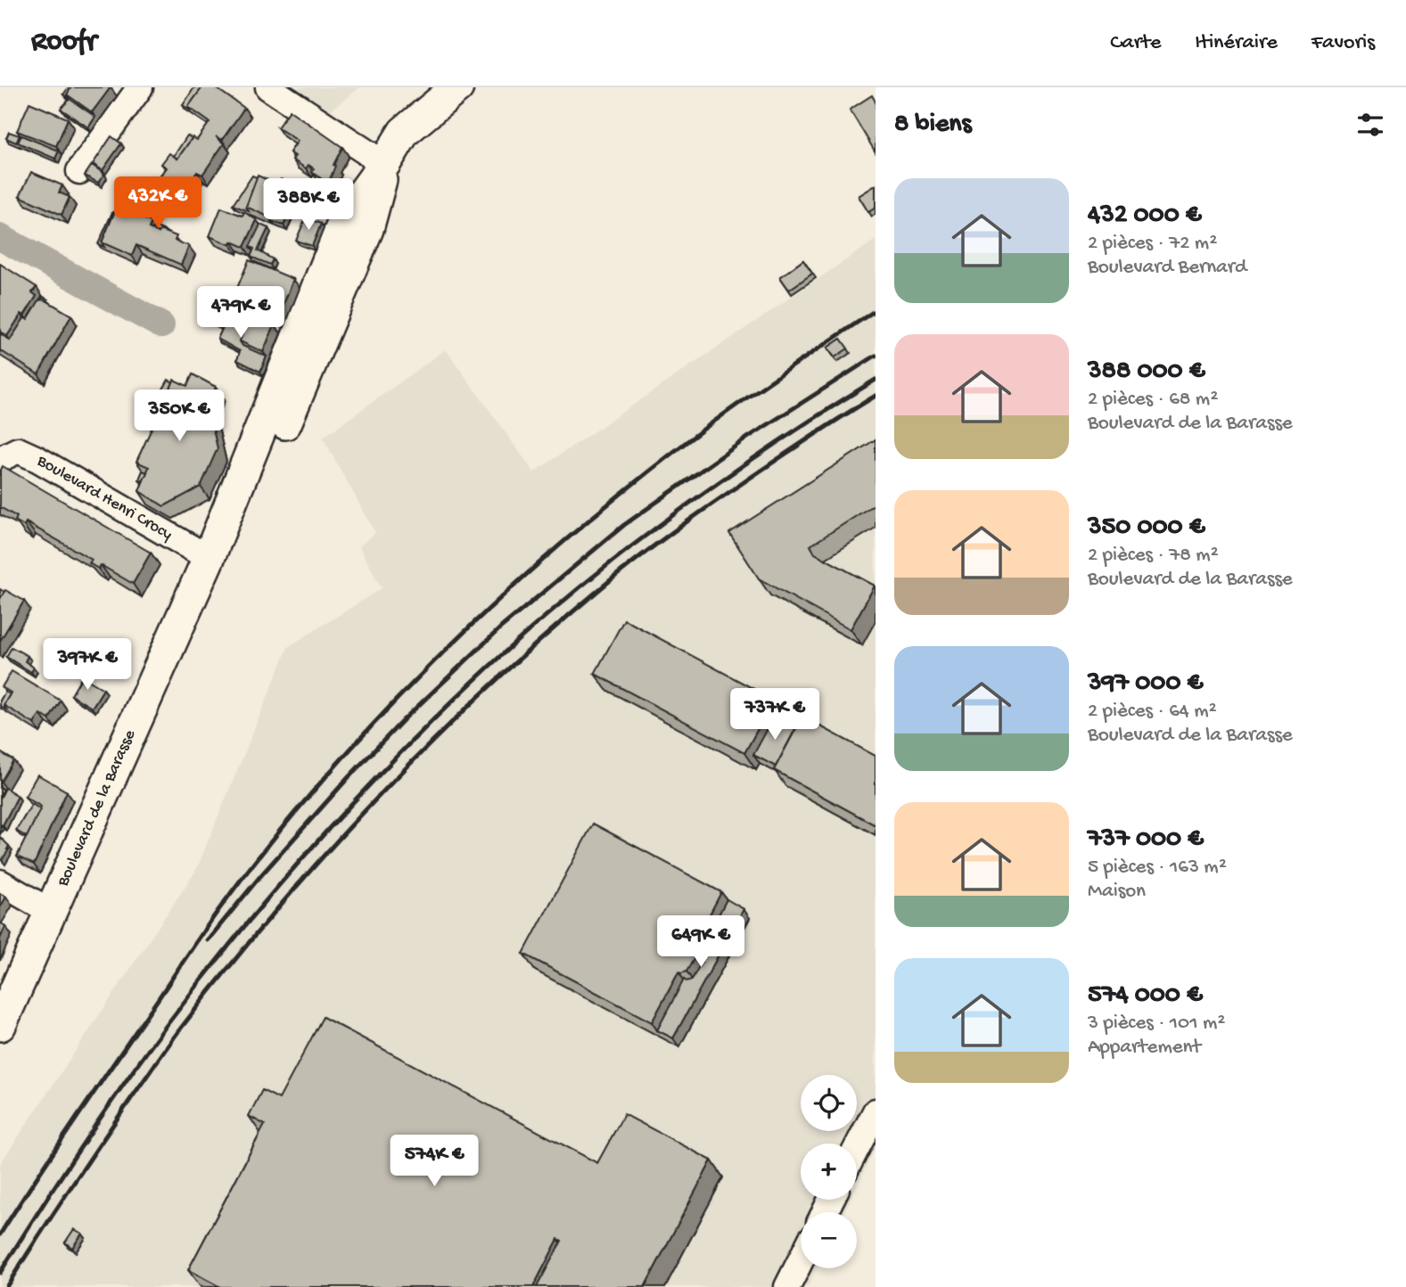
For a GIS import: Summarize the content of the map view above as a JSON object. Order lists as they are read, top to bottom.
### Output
{
  "streets": {
    "main road": ["Boulevard de la Barasse"],
    "street": ["Boulevard Henri Crocy"]
  },
  "crossings": [
    ["Boulevard Henri Crocy", "Boulevard de la Barasse"]
  ],
  "page": {
    "header": "Roofr",
    "nav": ["Carte", "Itinéraire", "Favoris"],
    "heading": "8 biens",
    "list": [
      {
        "name": "432 000 €",
        "note": "2 pièces · 72 m² · Boulevard Bernard"
      },
      {
        "name": "388 000 €",
        "note": "2 pièces · 68 m² · Boulevard de la Barasse"
      },
      {
        "name": "350 000 €",
        "note": "2 pièces · 78 m² · Boulevard de la Barasse"
      },
      {
        "name": "397 000 €",
        "note": "2 pièces · 64 m² · Boulevard de la Barasse"
      },
      {
        "name": "737 000 €",
        "note": "5 pièces · 163 m² · Maison"
      },
      {
        "name": "574 000 €",
        "note": "3 pièces · 101 m² · Appartement"
      }
    ],
    "price": [
      "432K €",
      "388K €",
      "479K €",
      "350K €",
      "397K €",
      "737K €",
      "649K €",
      "574K €"
    ],
    "map_buttons": ["+", "−"]
  }
}
